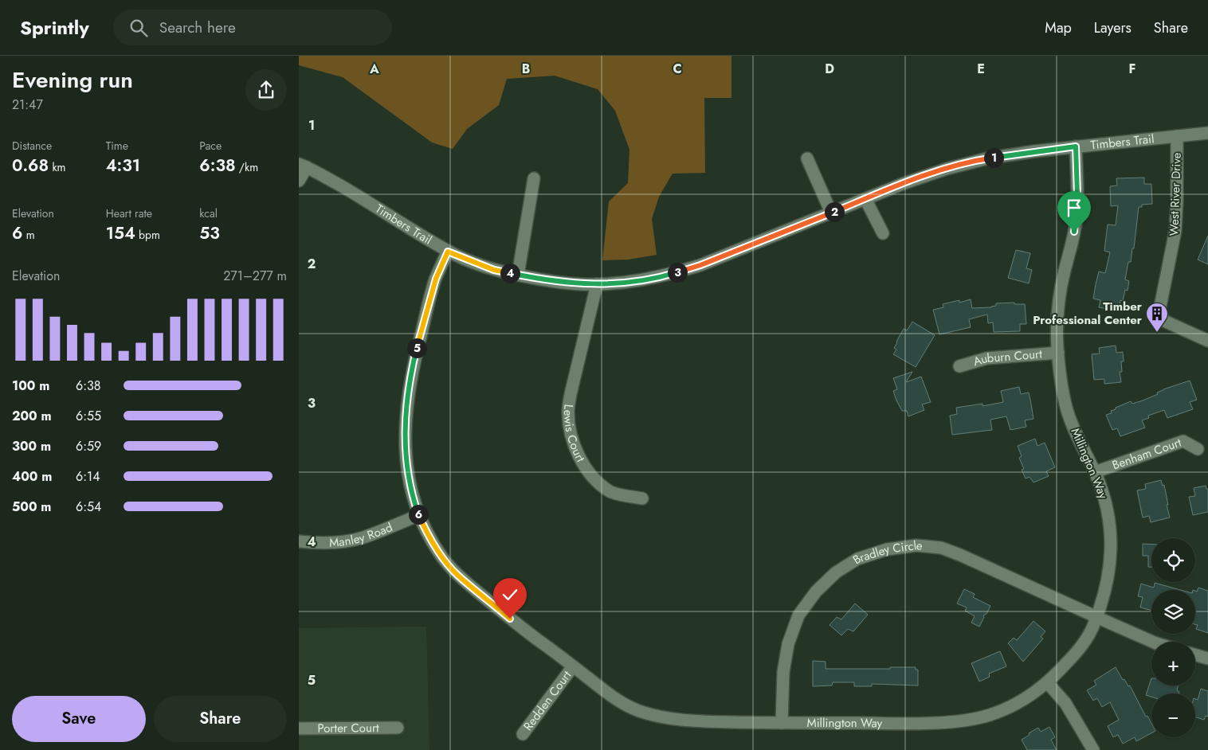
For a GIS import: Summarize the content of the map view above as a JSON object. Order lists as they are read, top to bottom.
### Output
{
  "streets": {
    "street": [
      "Timbers Trail",
      "West River Drive",
      "Auburn Court",
      "Lewis Court",
      "Benham Court",
      "Millington Way",
      "Manley Road",
      "Bradley Circle",
      "Redden Court",
      "Porter Court"
    ]
  },
  "crossings": [
    ["Timbers Trail", "West River Drive"],
    ["Timbers Trail", "Lewis Court"],
    ["Timbers Trail", "Millington Way"],
    ["Auburn Court", "Millington Way"],
    ["Benham Court", "Millington Way"],
    ["Millington Way", "Manley Road"],
    ["Millington Way", "Bradley Circle"],
    ["Millington Way", "Redden Court"]
  ],
  "places": {
    "building": ["Timber Professional Center"]
  },
  "page": {
    "header": "Sprintly",
    "search": "Search here",
    "nav": ["Map", "Layers", "Share"],
    "heading": ["Evening run", "21:47"],
    "stats": [
      ["Distance", "0.68 km"],
      ["Time", "4:31"],
      ["Pace", "6:38 /km"],
      ["Elevation", "6 m"],
      ["Heart rate", "154 bpm"],
      ["kcal", "53"]
    ],
    "pins": [
      "1",
      "2",
      "3",
      "4",
      "5",
      "6"
    ],
    "chart": ["Elevation", "271–277 m"],
    "list": [
      {
        "name": "100 m",
        "note": "6:38"
      },
      {
        "name": "200 m",
        "note": "6:55"
      },
      {
        "name": "300 m",
        "note": "6:59"
      },
      {
        "name": "400 m",
        "note": "6:14"
      },
      {
        "name": "500 m",
        "note": "6:54"
      }
    ],
    "map_buttons": ["+", "−"],
    "buttons": ["Save", "Share"]
  },
  "grid": {
    "columns": [
      "A",
      "B",
      "C",
      "D",
      "E",
      "F"
    ],
    "rows": [
      "1",
      "2",
      "3",
      "4",
      "5"
    ]
  }
}
